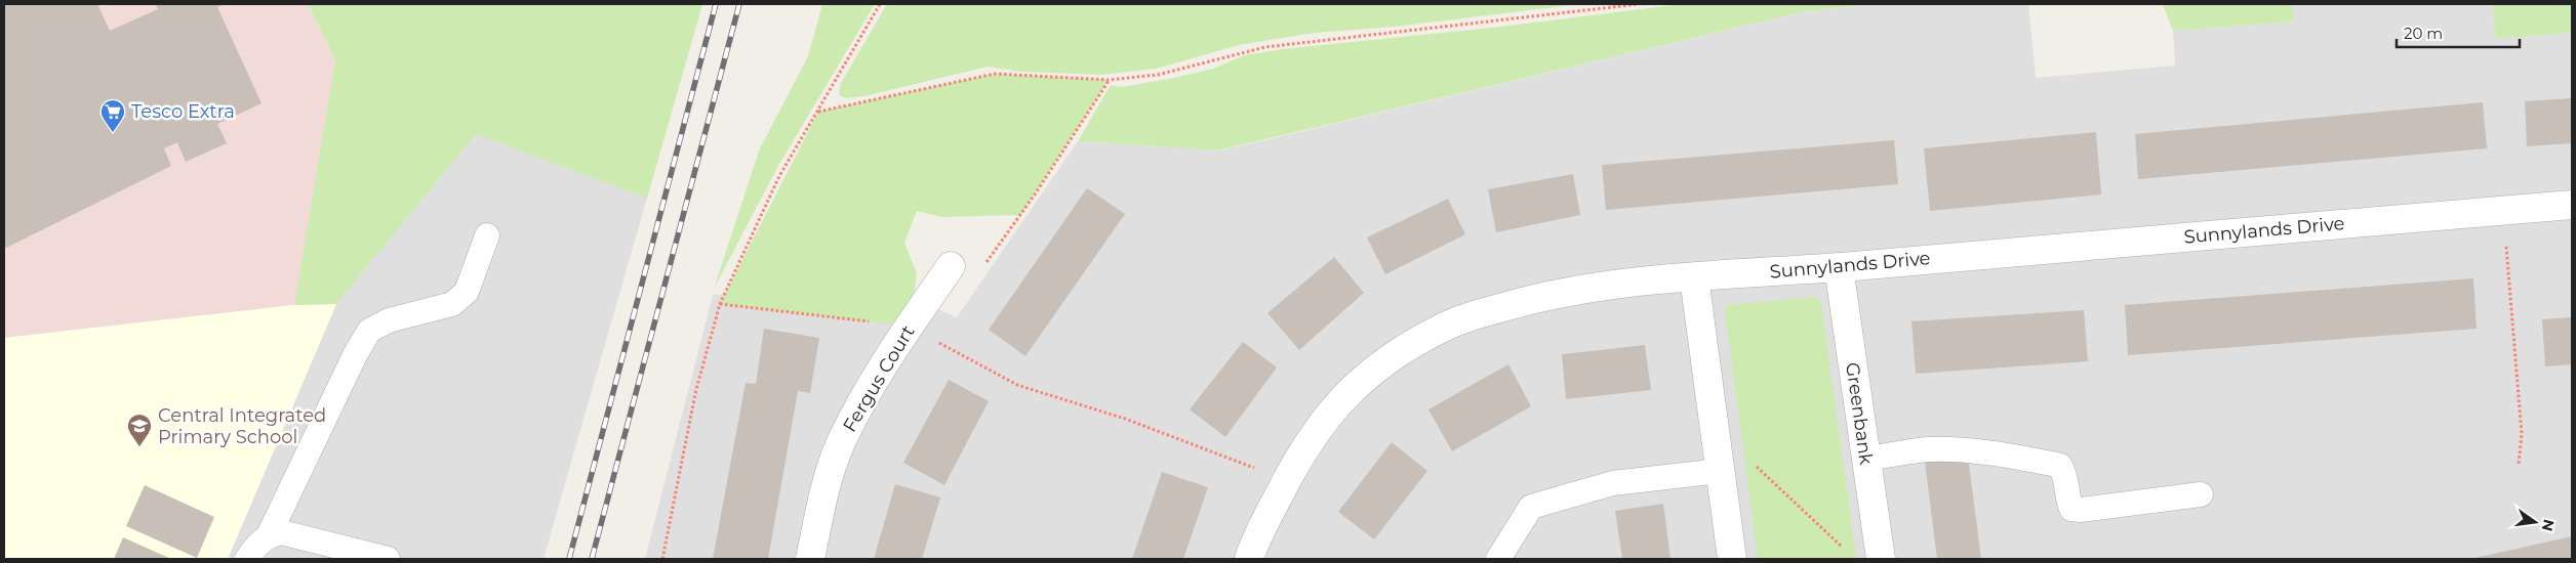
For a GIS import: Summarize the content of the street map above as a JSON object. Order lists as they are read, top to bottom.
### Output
{
  "streets": {
    "street": ["Sunnylands Drive", "Fergus Court", "Greenbank"]
  },
  "crossings": [
    ["Sunnylands Drive", "Greenbank"]
  ],
  "places": {
    "supermarket": ["Tesco Extra"],
    "school or university": ["Central Integrated Primary School"]
  },
  "scale_bar": "20 m",
  "north": "right"
}
